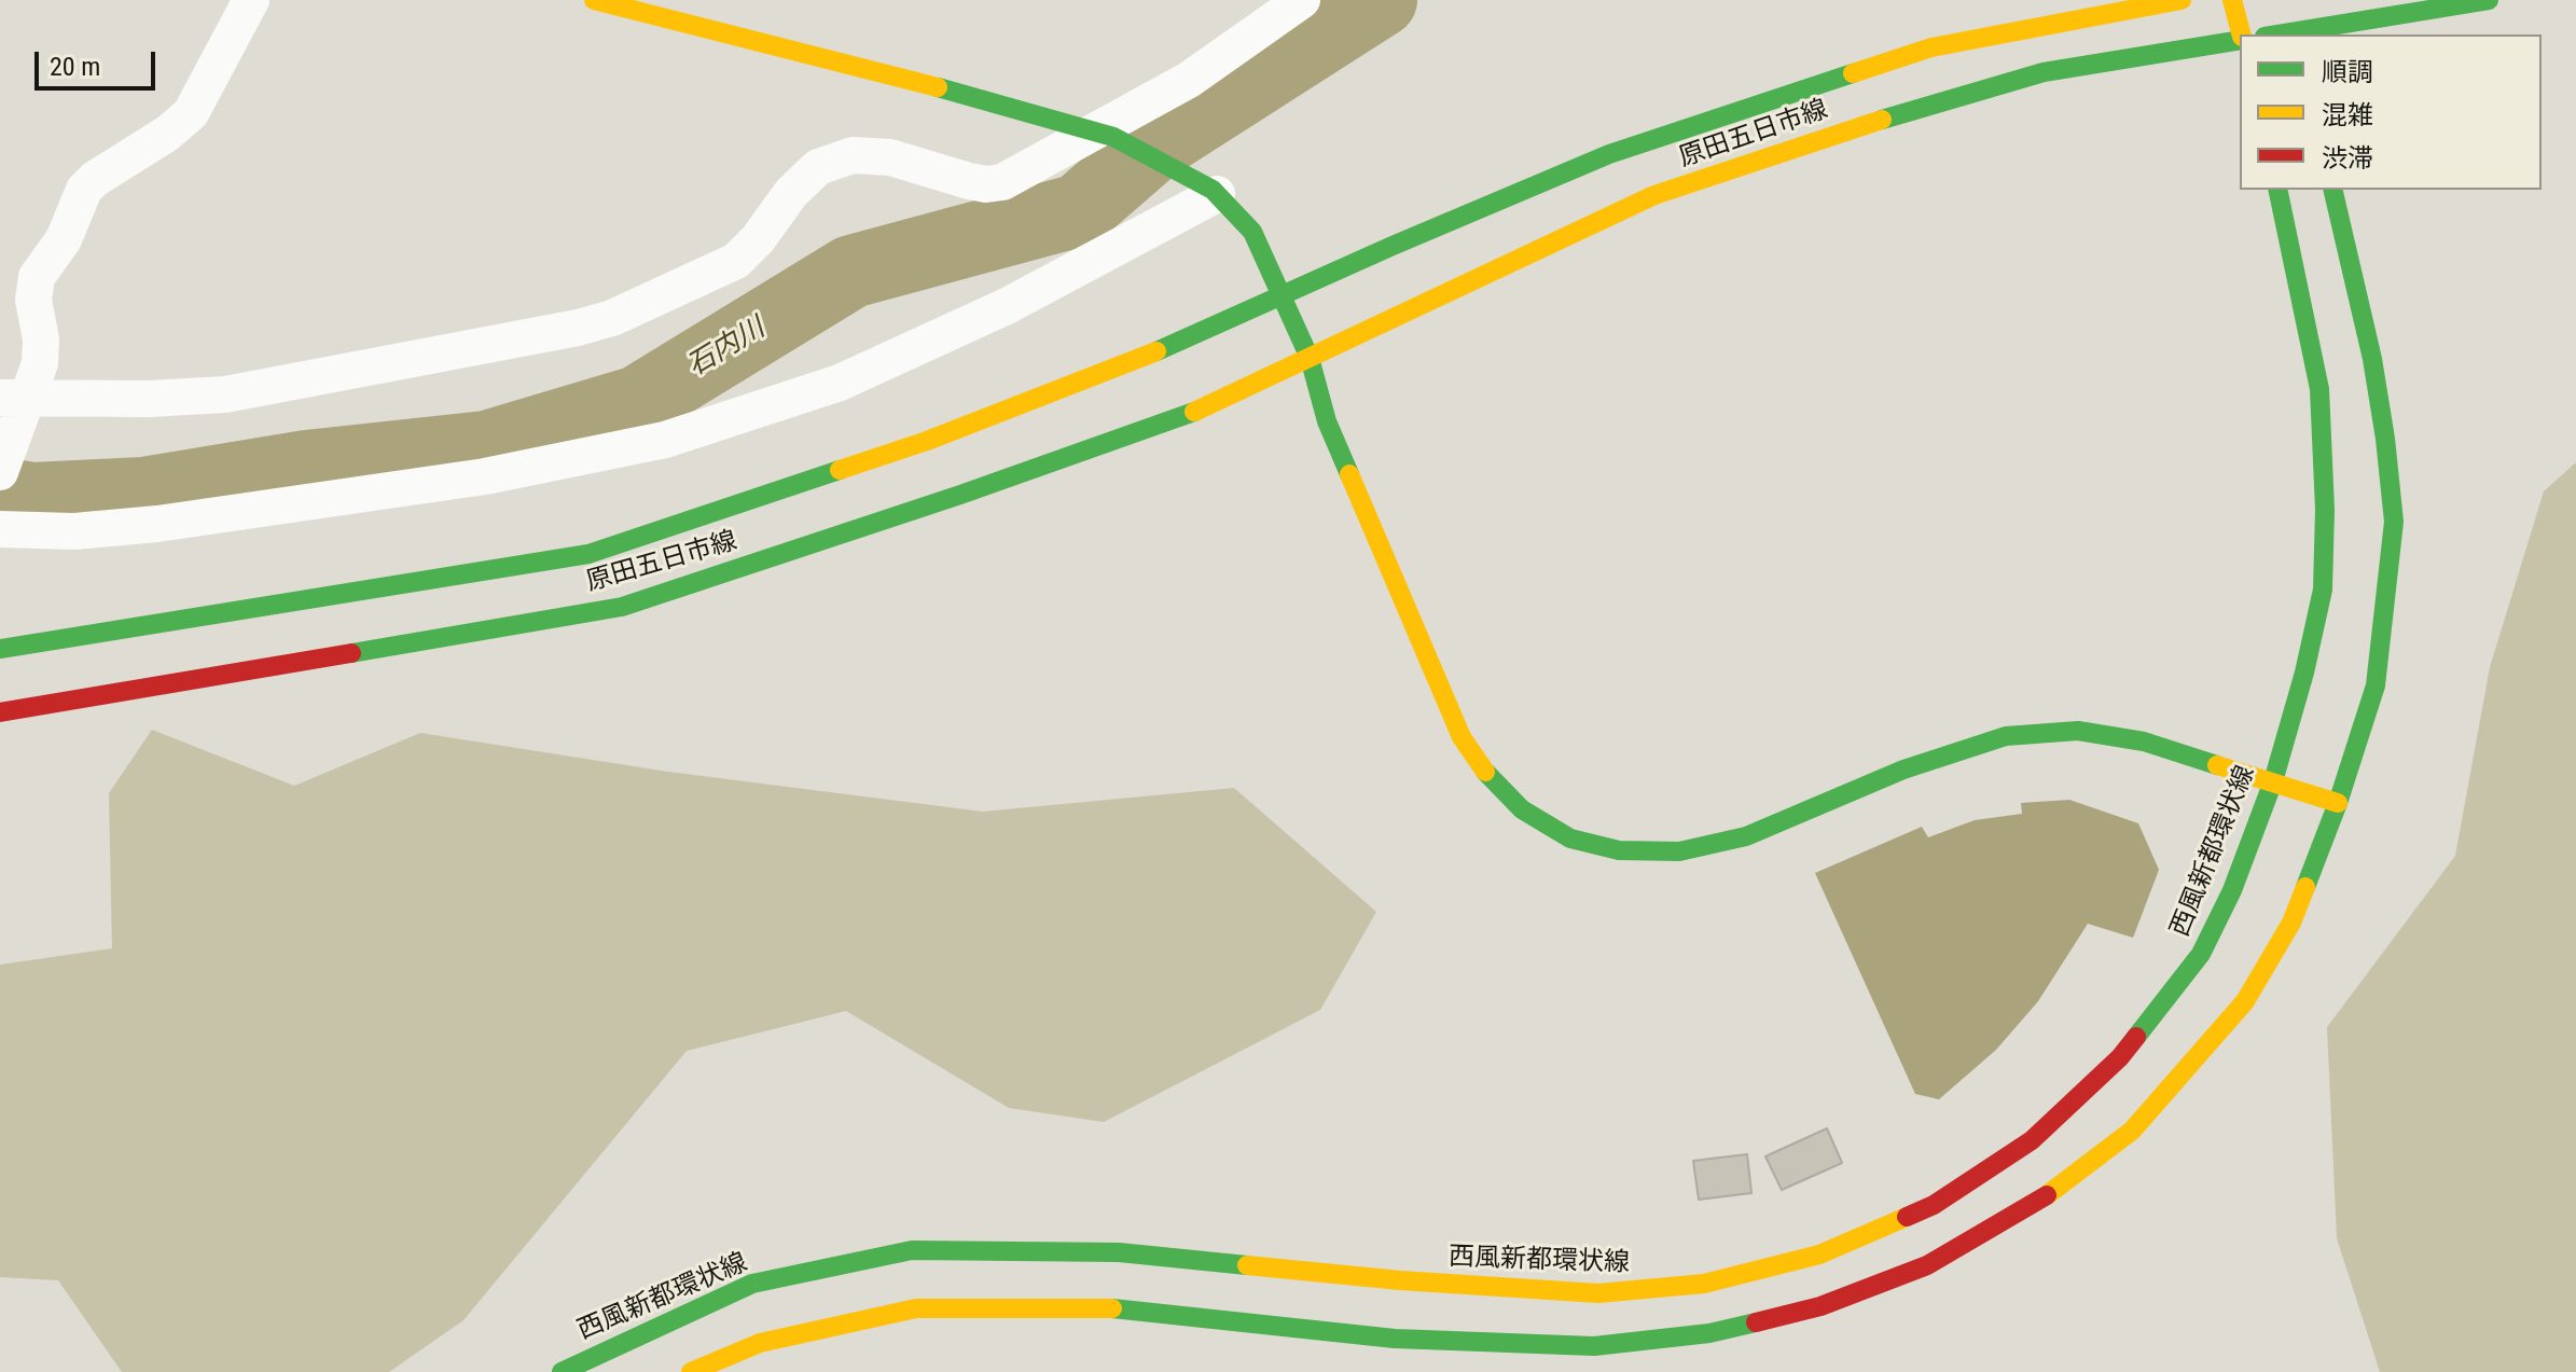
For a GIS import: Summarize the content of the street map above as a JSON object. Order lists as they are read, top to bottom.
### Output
{
  "streets": {
    "street": ["原田五日市線", "西風新都環状線"]
  },
  "water": ["石内川"],
  "legend": ["順調", "混雑", "渋滞"],
  "scale_bar": "20 m"
}
